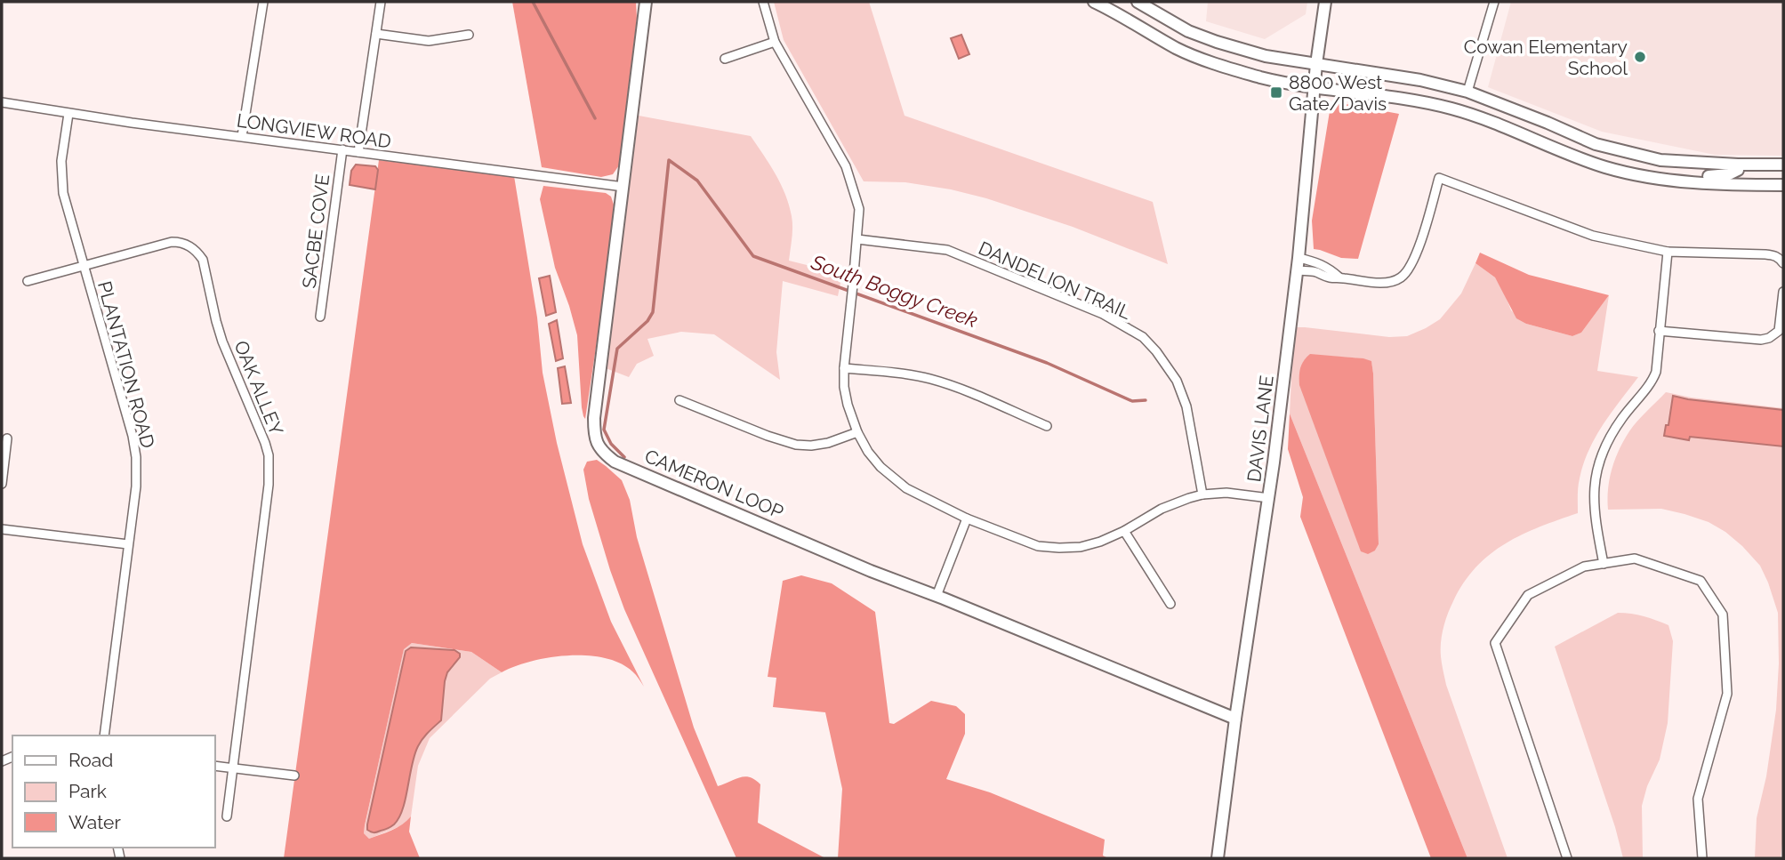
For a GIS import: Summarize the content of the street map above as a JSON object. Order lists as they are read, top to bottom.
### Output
{
  "streets": {
    "street": [
      "LONGVIEW ROAD",
      "SACBE COVE",
      "DANDELION TRAIL",
      "PLANTATION ROAD",
      "OAK ALLEY",
      "DAVIS LANE",
      "CAMERON LOOP"
    ]
  },
  "crossings": [
    ["LONGVIEW ROAD", "SACBE COVE"],
    ["LONGVIEW ROAD", "PLANTATION ROAD"],
    ["LONGVIEW ROAD", "CAMERON LOOP"],
    ["PLANTATION ROAD", "OAK ALLEY"],
    ["DAVIS LANE", "CAMERON LOOP"]
  ],
  "water": ["South Boggy Creek"],
  "places": {
    "other": ["Cowan Elementary School"],
    "transit": ["8800 West Gate/Davis"]
  },
  "legend": ["Road", "Park", "Water"]
}
